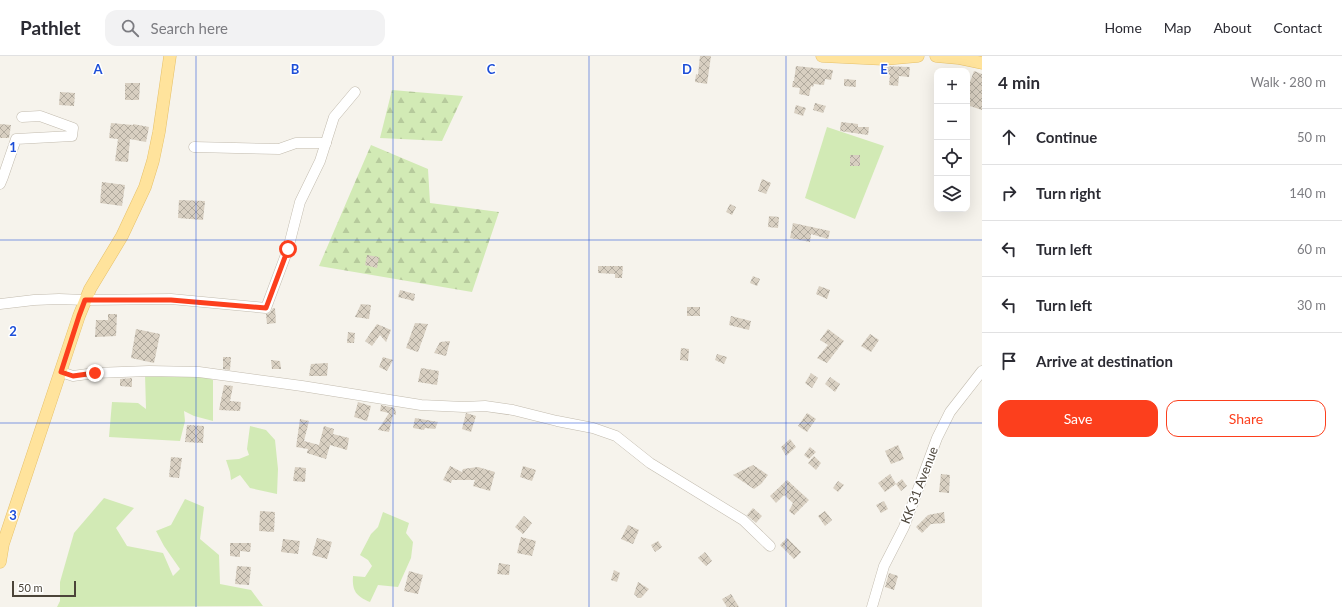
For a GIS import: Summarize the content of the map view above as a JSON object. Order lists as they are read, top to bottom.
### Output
{
  "streets": {
    "street": ["KK 31 Avenue"]
  },
  "scale_bar": "50 m",
  "page": {
    "header": "Pathlet",
    "search": "Search here",
    "nav": [
      "Home",
      "Map",
      "About",
      "Contact"
    ],
    "heading": ["4 min", "Walk · 280 m"],
    "map_buttons": ["+", "−"],
    "list": [
      ["Continue", "50 m"],
      ["Turn right", "140 m"],
      ["Turn left", "60 m"],
      ["Turn left", "30 m"],
      "Arrive at destination"
    ],
    "buttons": ["Save", "Share"],
    "scale": "50 m"
  },
  "grid": {
    "columns": [
      "A",
      "B",
      "C",
      "D",
      "E"
    ],
    "rows": ["1", "2", "3"]
  }
}
